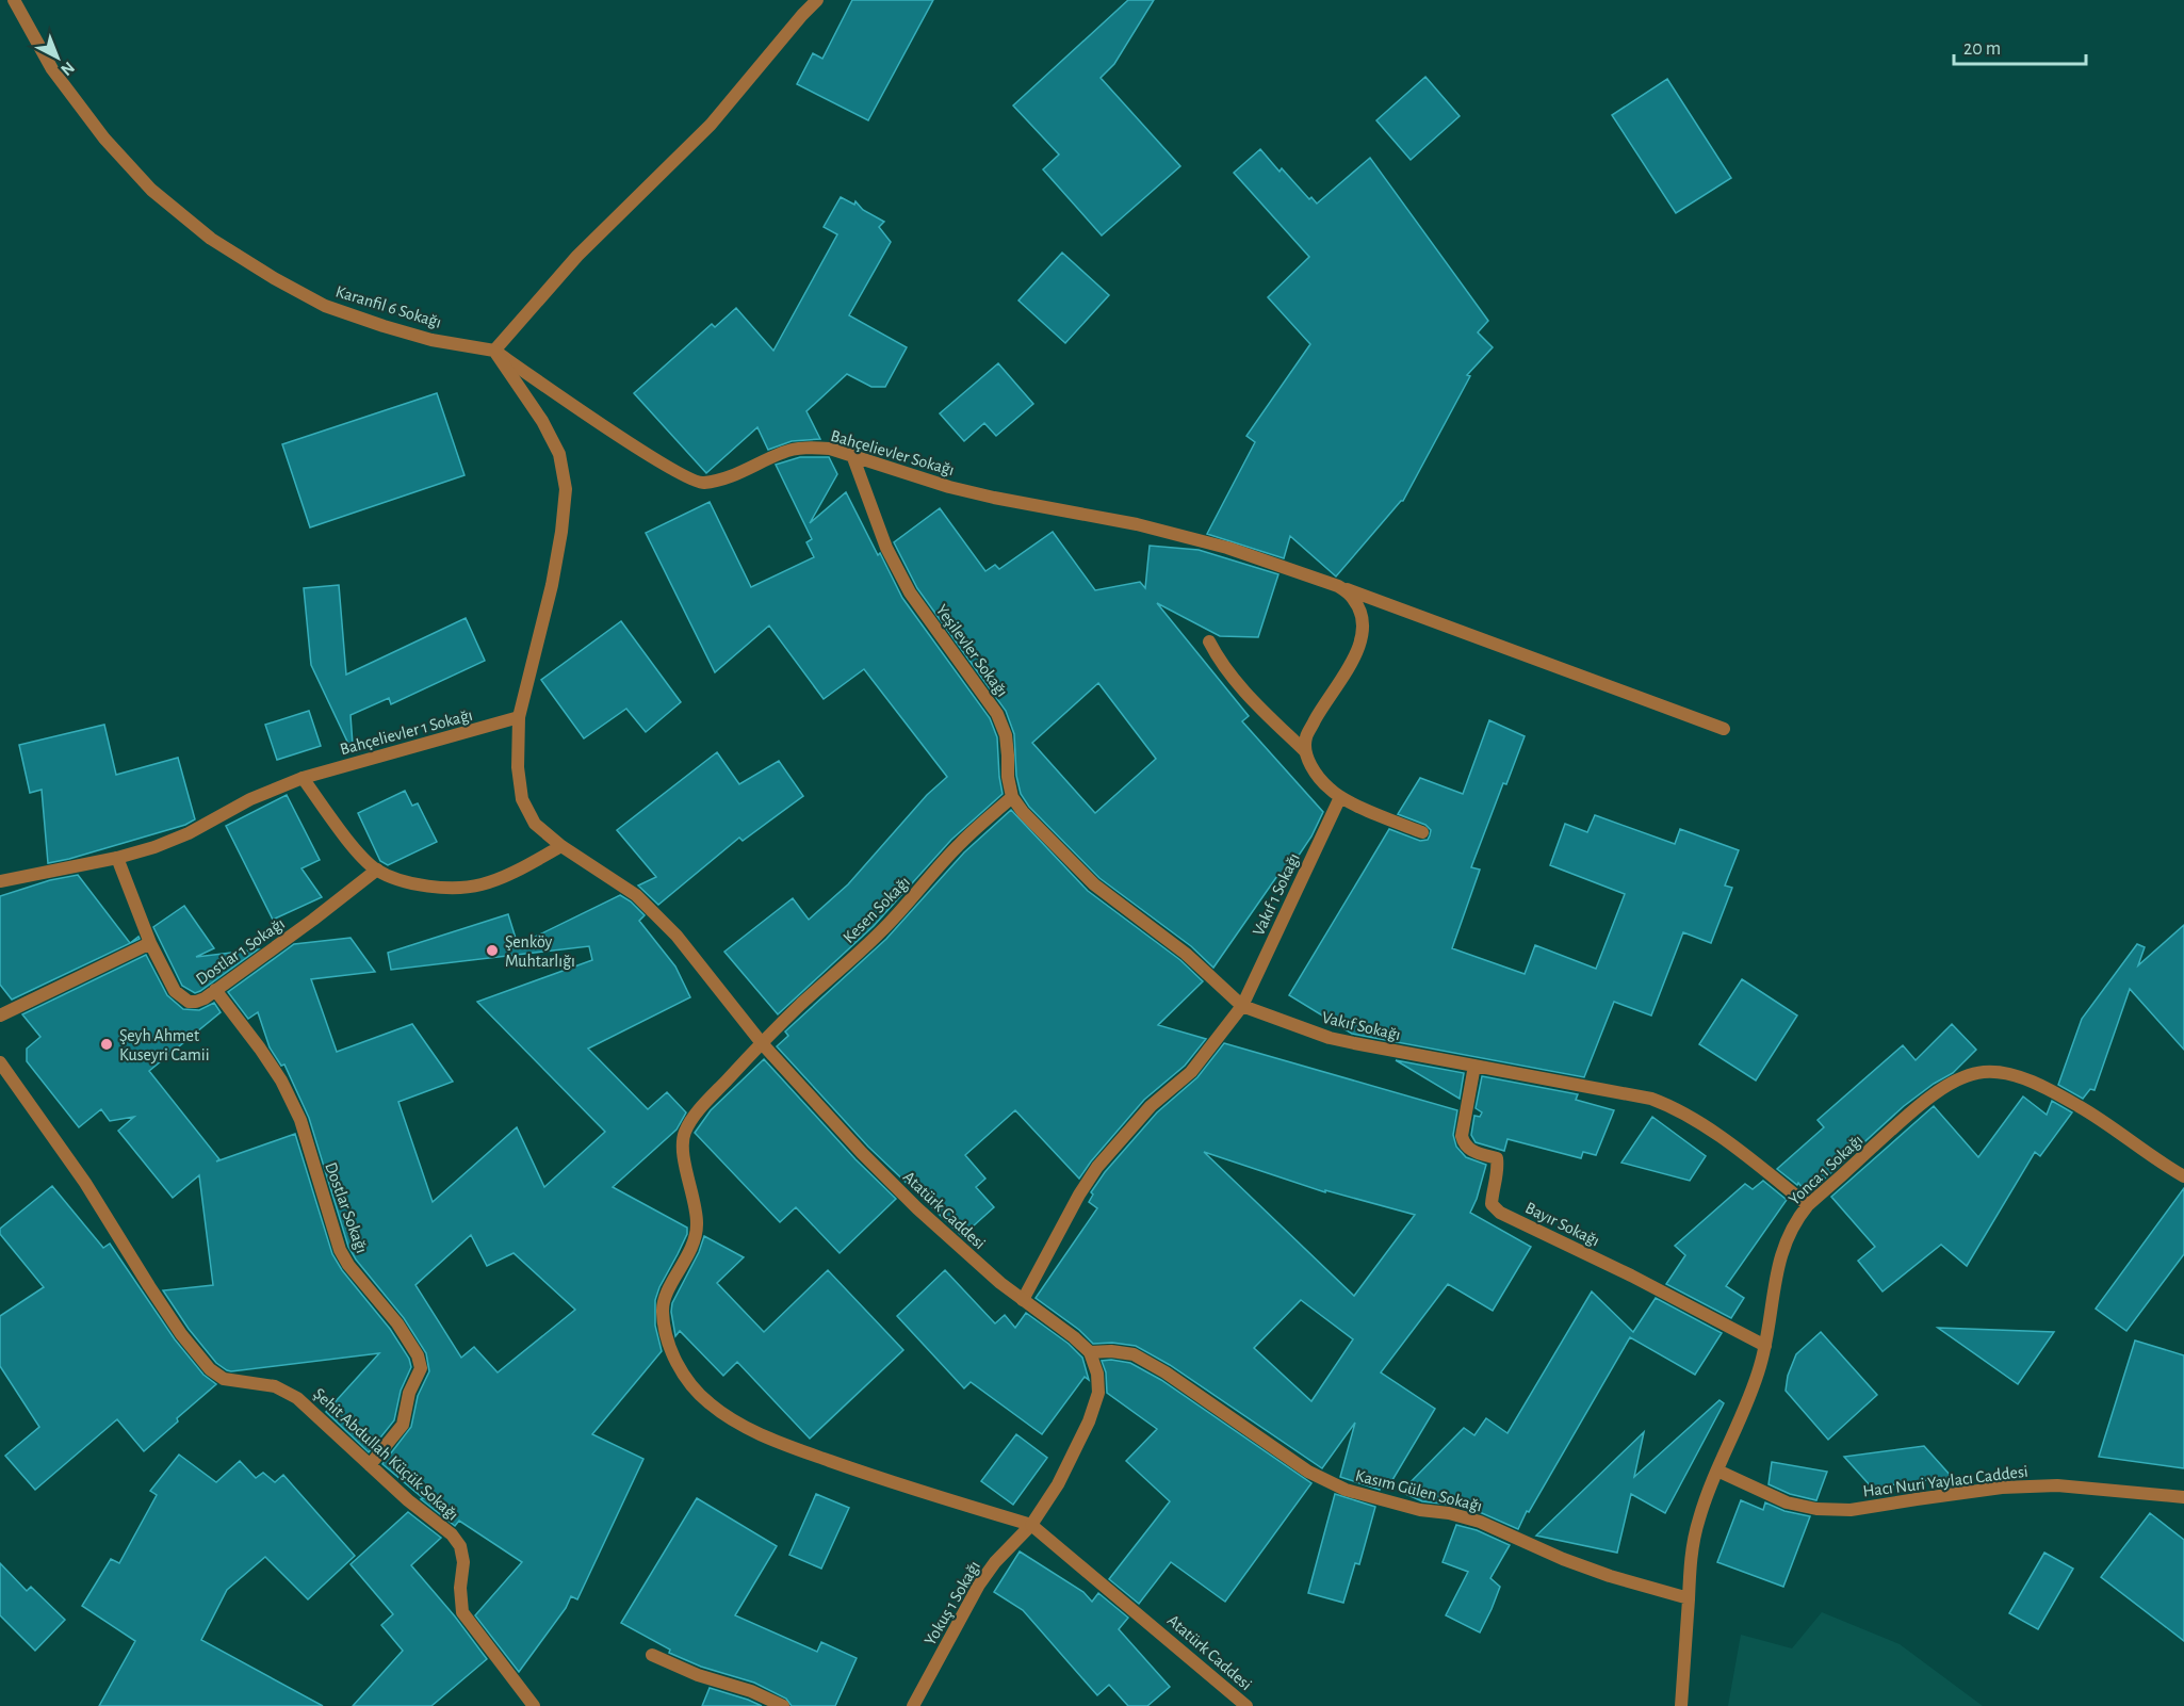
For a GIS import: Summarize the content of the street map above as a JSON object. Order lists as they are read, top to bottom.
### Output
{
  "streets": {
    "street": [
      "Karanfil 6 Sokağı",
      "Bahçelievler Sokağı",
      "Yeşilevler Sokağı",
      "Bahçelievler 1 Sokağı",
      "Vakıf 1 Sokağı",
      "Kesen Sokağı",
      "Dostlar 1 Sokağı",
      "Vakıf Sokağı",
      "Yonca 1 Sokağı",
      "Dostlar Sokağı",
      "Atatürk Caddesi",
      "Bayır Sokağı",
      "Şehit Abdullah Küçük Sokağı",
      "Hacı Nuri Yaylacı Caddesi",
      "Kasım Gülen Sokağı",
      "Yokuş 1 Sokağı"
    ]
  },
  "crossings": [
    ["Karanfil 6 Sokağı", "Bahçelievler Sokağı"],
    ["Bahçelievler Sokağı", "Yeşilevler Sokağı"],
    ["Yeşilevler Sokağı", "Kesen Sokağı"],
    ["Bahçelievler 1 Sokağı", "Dostlar 1 Sokağı"],
    ["Bahçelievler 1 Sokağı", "Atatürk Caddesi"],
    ["Vakıf 1 Sokağı", "Vakıf Sokağı"],
    ["Kesen Sokağı", "Atatürk Caddesi"],
    ["Kesen Sokağı", "Yokuş 1 Sokağı"],
    ["Dostlar 1 Sokağı", "Dostlar Sokağı"],
    ["Vakıf Sokağı", "Yonca 1 Sokağı"],
    ["Vakıf Sokağı", "Bayır Sokağı"],
    ["Yonca 1 Sokağı", "Bayır Sokağı"],
    ["Yonca 1 Sokağı", "Hacı Nuri Yaylacı Caddesi"],
    ["Yonca 1 Sokağı", "Kasım Gülen Sokağı"],
    ["Dostlar Sokağı", "Şehit Abdullah Küçük Sokağı"],
    ["Atatürk Caddesi", "Kasım Gülen Sokağı"],
    ["Atatürk Caddesi", "Yokuş 1 Sokağı"]
  ],
  "places": ["Şenköy Muhtarlığı", "Şeyh Ahmet Kuseyri Camii"],
  "scale_bar": "20 m",
  "north": "bottom right"
}
